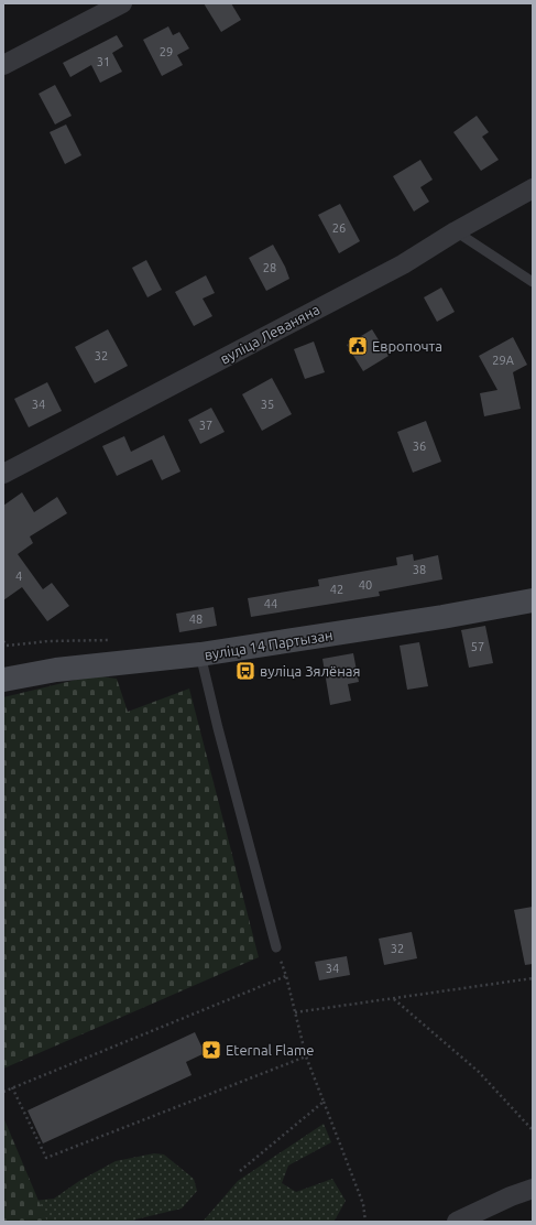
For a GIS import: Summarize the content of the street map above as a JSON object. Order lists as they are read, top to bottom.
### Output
{
  "streets": {
    "main road": ["вуліца 14 Партызан"],
    "street": ["вуліца Леваняна"]
  },
  "places": {
    "public building": ["Европочта"],
    "bus stop": ["вуліца Зялёная"],
    "place": ["Eternal Flame"]
  },
  "house_numbers": [
    "29",
    "31",
    "26",
    "28",
    "32",
    "29А",
    "34",
    "35",
    "37",
    "36",
    "38",
    "4",
    "40",
    "42",
    "44",
    "48",
    "57",
    "32",
    "34"
  ]
}
